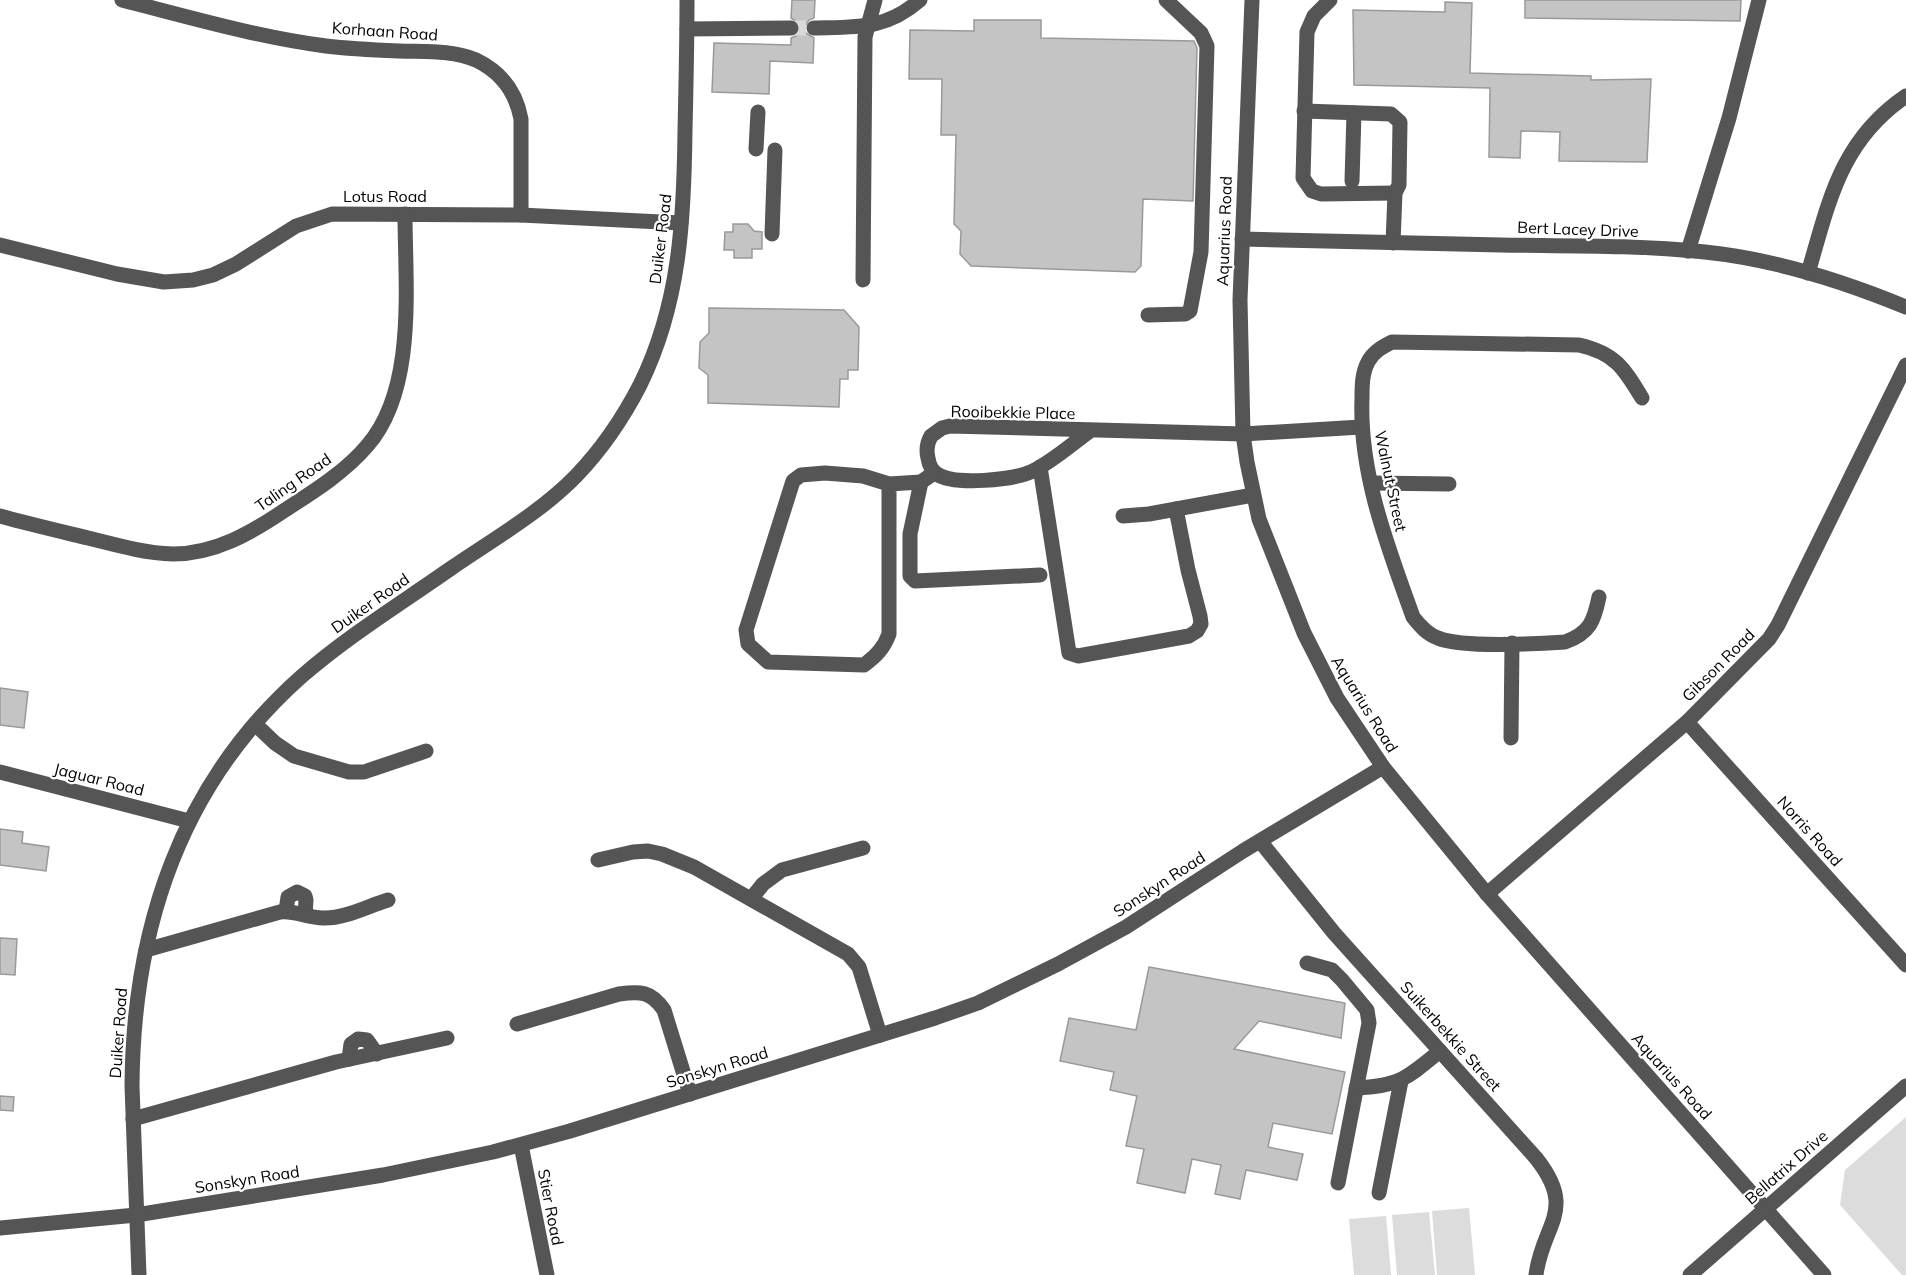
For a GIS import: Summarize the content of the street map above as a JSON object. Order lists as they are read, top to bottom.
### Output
{
  "streets": {
    "street": [
      "Korhaan Road",
      "Lotus Road",
      "Bert Lacey Drive",
      "Aquarius Road",
      "Duiker Road",
      "Rooibekkie Place",
      "Walnut Street",
      "Taling Road",
      "Gibson Road",
      "Jaguar Road",
      "Norris Road",
      "Sonskyn Road",
      "Suikerbekkie Street",
      "Bellatrix Drive",
      "Stier Road"
    ]
  },
  "crossings": [
    ["Korhaan Road", "Lotus Road"],
    ["Lotus Road", "Duiker Road"],
    ["Lotus Road", "Taling Road"],
    ["Bert Lacey Drive", "Aquarius Road"],
    ["Aquarius Road", "Rooibekkie Place"],
    ["Aquarius Road", "Gibson Road"],
    ["Aquarius Road", "Sonskyn Road"],
    ["Aquarius Road", "Bellatrix Drive"],
    ["Duiker Road", "Jaguar Road"],
    ["Duiker Road", "Sonskyn Road"],
    ["Rooibekkie Place", "Walnut Street"],
    ["Gibson Road", "Norris Road"],
    ["Sonskyn Road", "Suikerbekkie Street"],
    ["Sonskyn Road", "Stier Road"]
  ]
}
